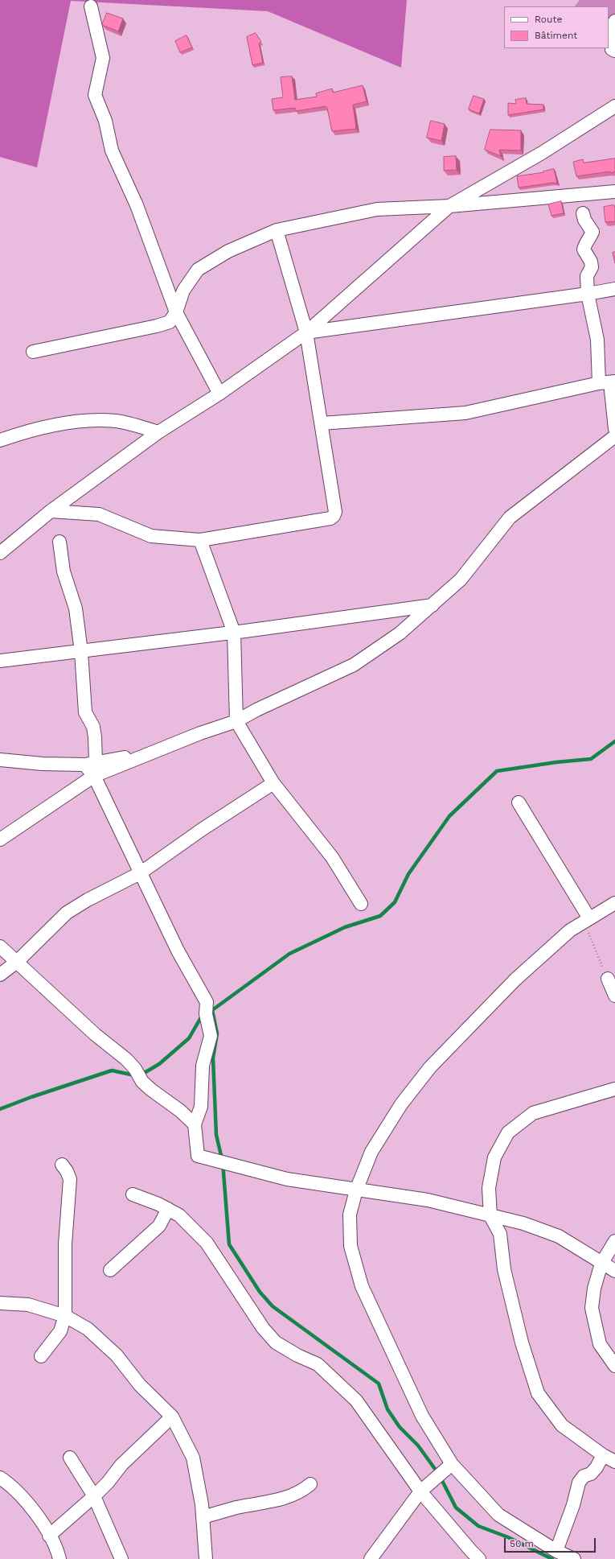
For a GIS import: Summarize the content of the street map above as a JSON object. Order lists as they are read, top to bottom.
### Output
{
  "legend": ["Route", "Bâtiment"],
  "scale_bar": "50 m"
}
